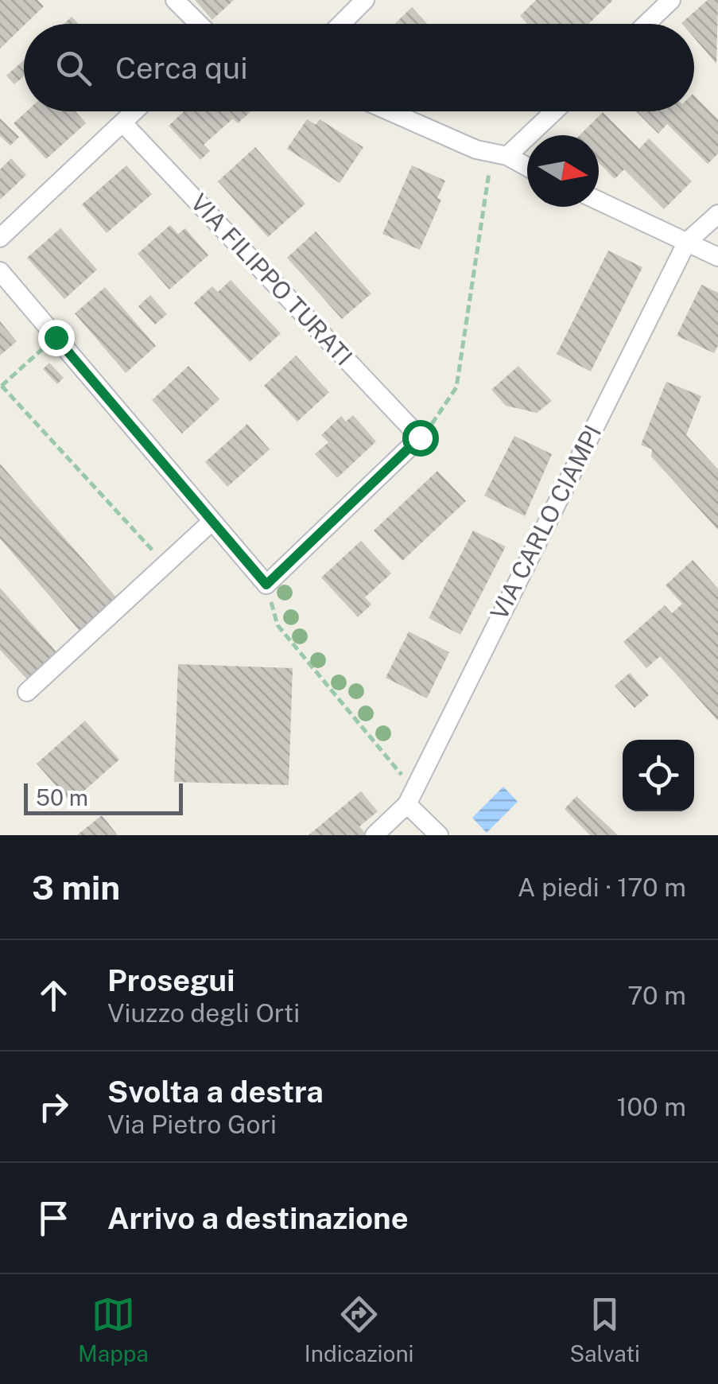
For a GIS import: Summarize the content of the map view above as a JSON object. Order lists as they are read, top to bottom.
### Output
{
  "streets": {
    "street": ["VIA FILIPPO TURATI", "VIA CARLO CIAMPI"]
  },
  "scale_bar": "50 m",
  "north": "right",
  "page": {
    "search": "Cerca qui",
    "scale": "50 m",
    "heading": ["3 min", "A piedi · 170 m"],
    "list": [
      ["Prosegui", "Viuzzo degli Orti", "70 m"],
      ["Svolta a destra", "Via Pietro Gori", "100 m"],
      "Arrivo a destinazione"
    ],
    "nav": ["Mappa", "Indicazioni", "Salvati"]
  }
}
